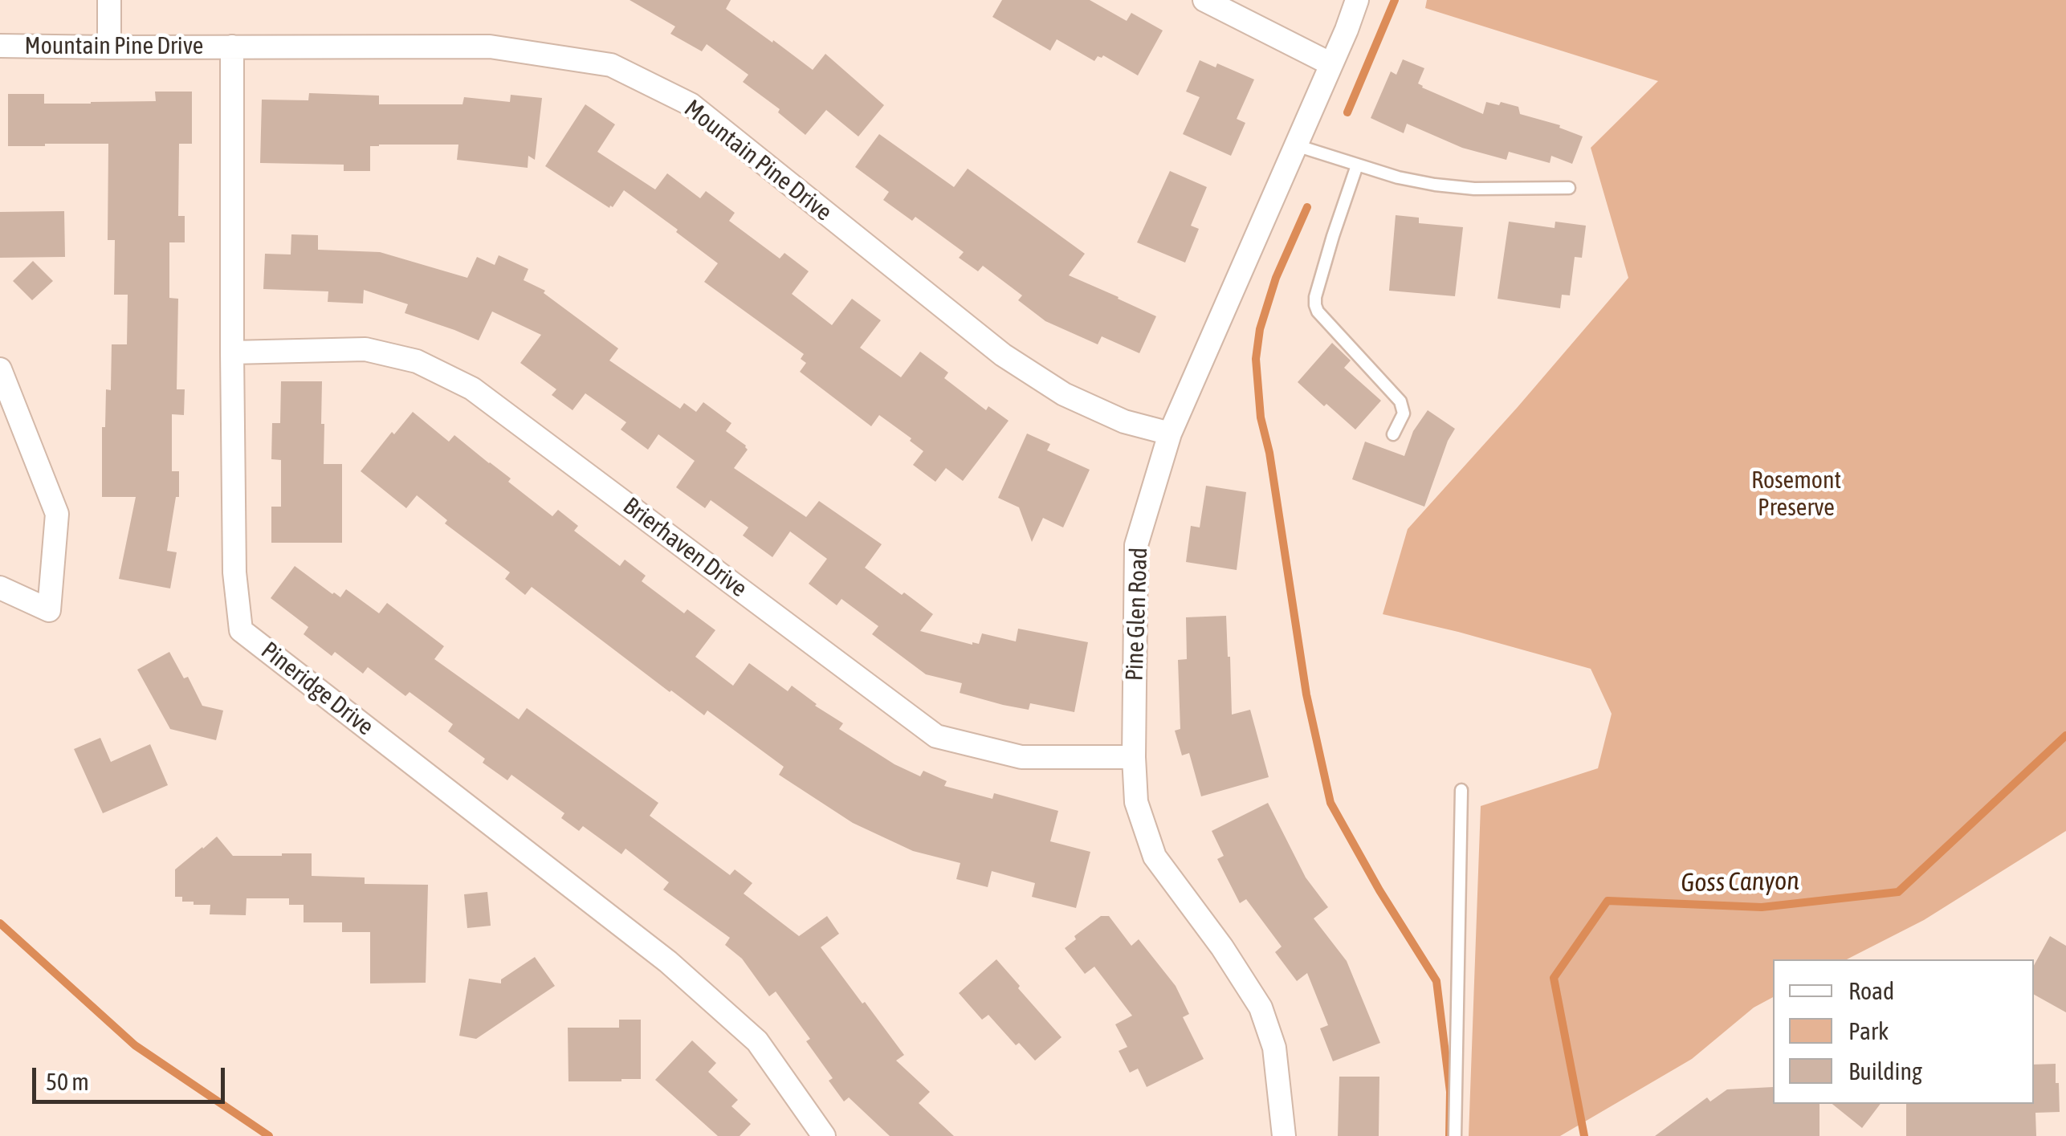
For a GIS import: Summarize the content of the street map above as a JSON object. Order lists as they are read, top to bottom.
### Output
{
  "streets": {
    "street": [
      "Mountain Pine Drive",
      "Brierhaven Drive",
      "Pine Glen Road",
      "Pineridge Drive"
    ]
  },
  "crossings": [
    ["Mountain Pine Drive", "Pine Glen Road"],
    ["Mountain Pine Drive", "Pineridge Drive"],
    ["Brierhaven Drive", "Pine Glen Road"],
    ["Brierhaven Drive", "Pineridge Drive"]
  ],
  "water": ["Goss Canyon"],
  "parks": ["Rosemont Preserve"],
  "legend": ["Road", "Park", "Building"],
  "scale_bar": "50 m"
}
